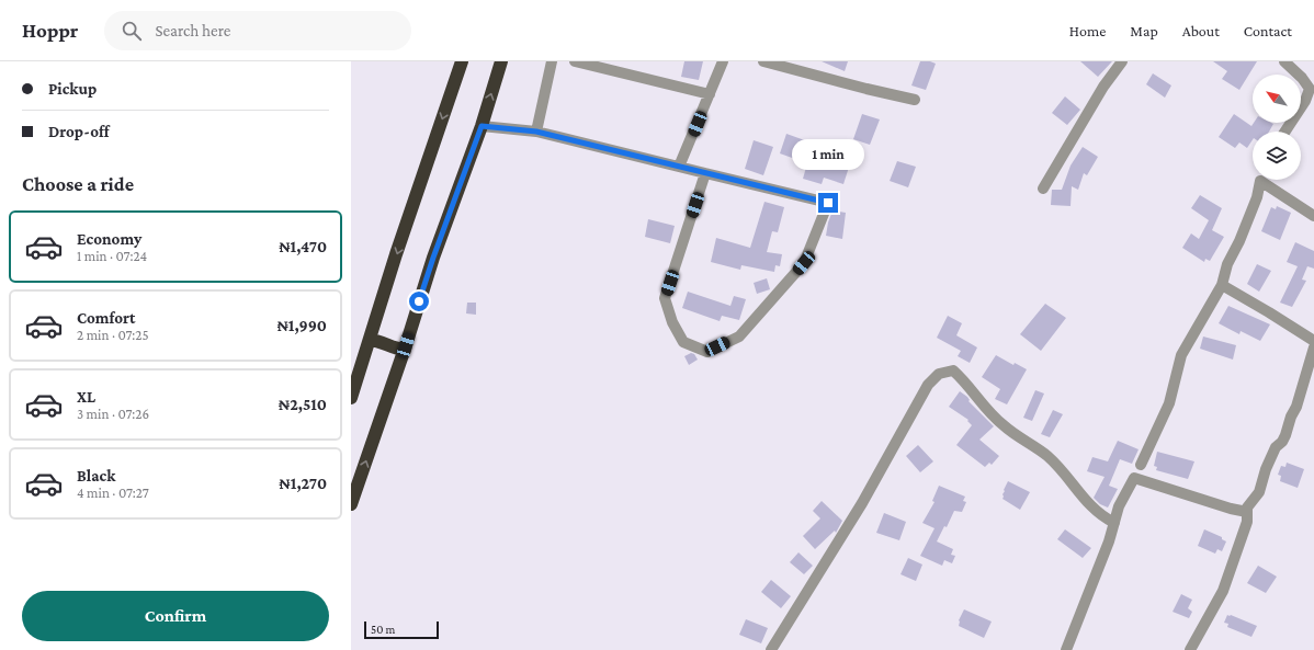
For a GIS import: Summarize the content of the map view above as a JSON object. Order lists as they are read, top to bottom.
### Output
{
  "scale_bar": "50 m",
  "north": "top left",
  "page": {
    "header": "Hoppr",
    "search": "Search here",
    "nav": [
      "Home",
      "Map",
      "About",
      "Contact"
    ],
    "banner": ["Pickup", "Drop-off"],
    "bubble": "1 min",
    "heading": "Choose a ride",
    "list": [
      {
        "name": "Economy",
        "note": "1 min · 07:24",
        "value": "₦1,470"
      },
      {
        "name": "Comfort",
        "note": "2 min · 07:25",
        "value": "₦1,990"
      },
      {
        "name": "XL",
        "note": "3 min · 07:26",
        "value": "₦2,510"
      },
      {
        "name": "Black",
        "note": "4 min · 07:27",
        "value": "₦1,270"
      }
    ],
    "buttons": "Confirm",
    "scale": "50 m"
  }
}
